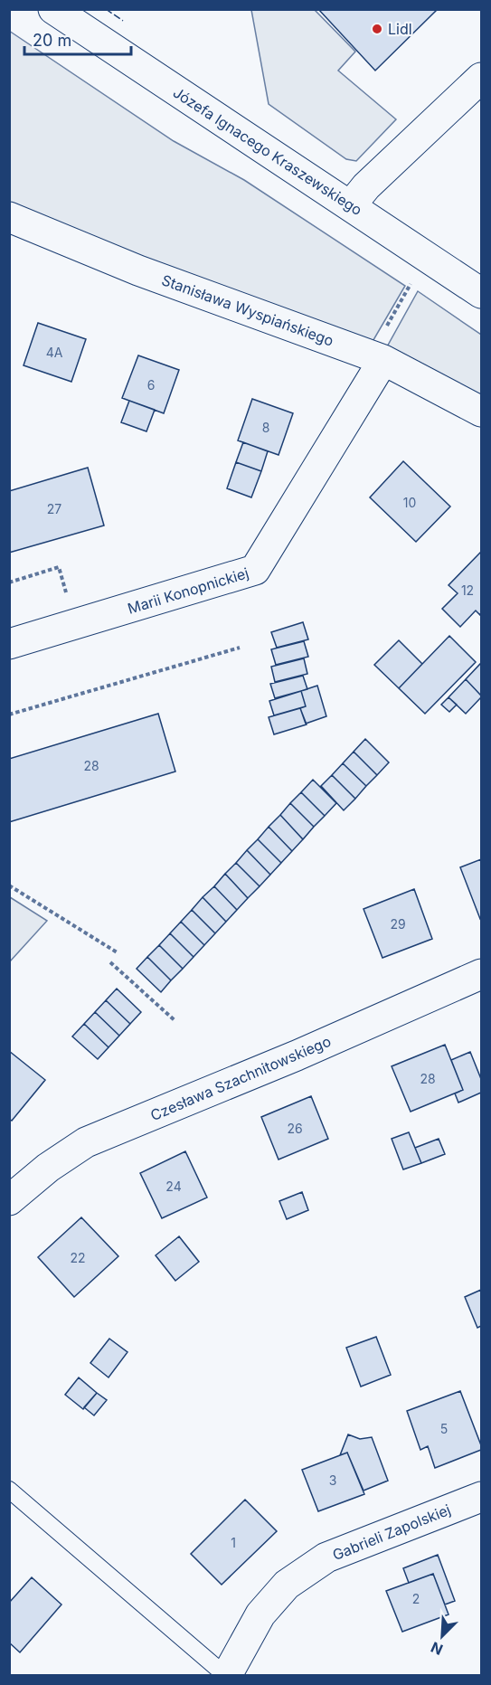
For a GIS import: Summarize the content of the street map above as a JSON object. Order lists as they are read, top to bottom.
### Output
{
  "streets": {
    "street": [
      "Józefa Ignacego Kraszewskiego",
      "Stanisława Wyspiańskiego",
      "Marii Konopnickiej",
      "Czesława Szachnitowskiego",
      "Gabrieli Zapolskiej"
    ]
  },
  "crossings": [
    ["Stanisława Wyspiańskiego", "Marii Konopnickiej"]
  ],
  "places": ["Lidl"],
  "house_numbers": [
    "4A",
    "6",
    "8",
    "10",
    "27",
    "12",
    "28",
    "29",
    "28",
    "26",
    "24",
    "22",
    "5",
    "3",
    "1",
    "2"
  ],
  "scale_bar": "20 m",
  "north": "bottom left"
}
